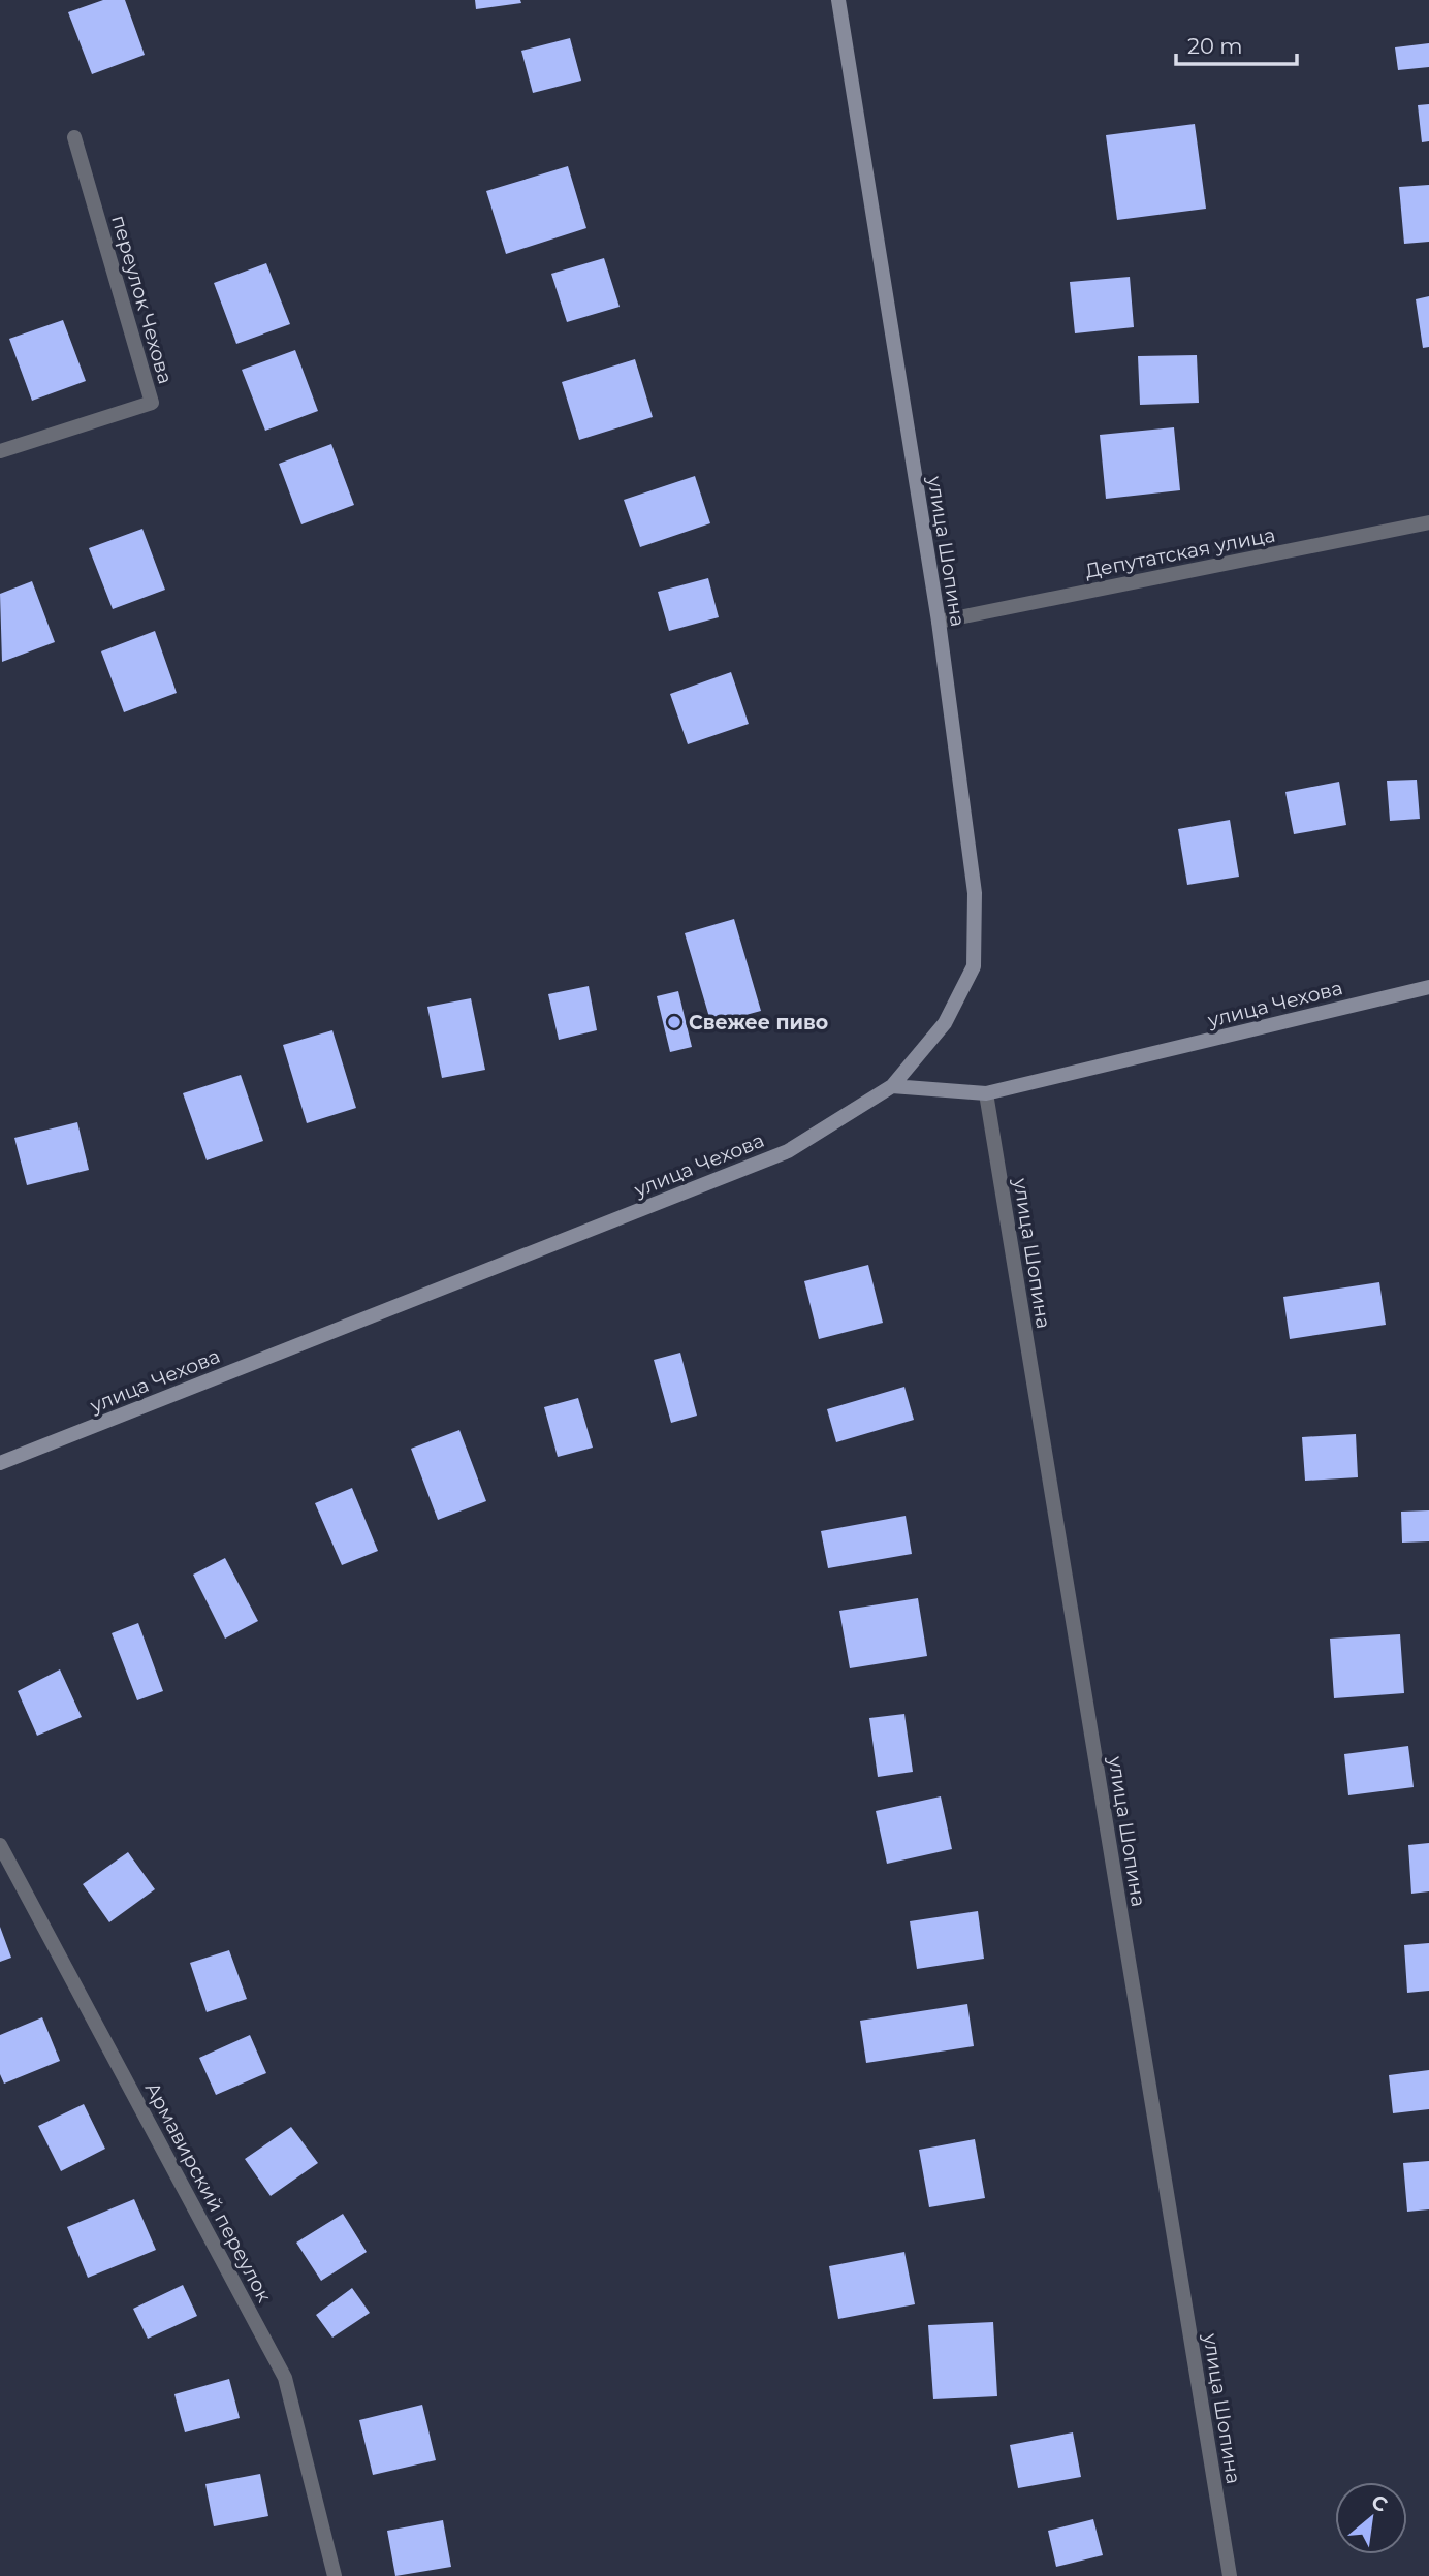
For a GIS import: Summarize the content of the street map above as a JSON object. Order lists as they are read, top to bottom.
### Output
{
  "streets": {
    "main road": ["улица Шопина", "улица Чехова"],
    "street": ["переулок Чехова", "Депутатская улица", "Армавирский переулок"]
  },
  "crossings": [
    ["улица Шопина", "Депутатская улица"],
    ["улица Шопина", "улица Чехова"]
  ],
  "places": ["Свежее пиво"],
  "scale_bar": "20 m",
  "north": "top right"
}
